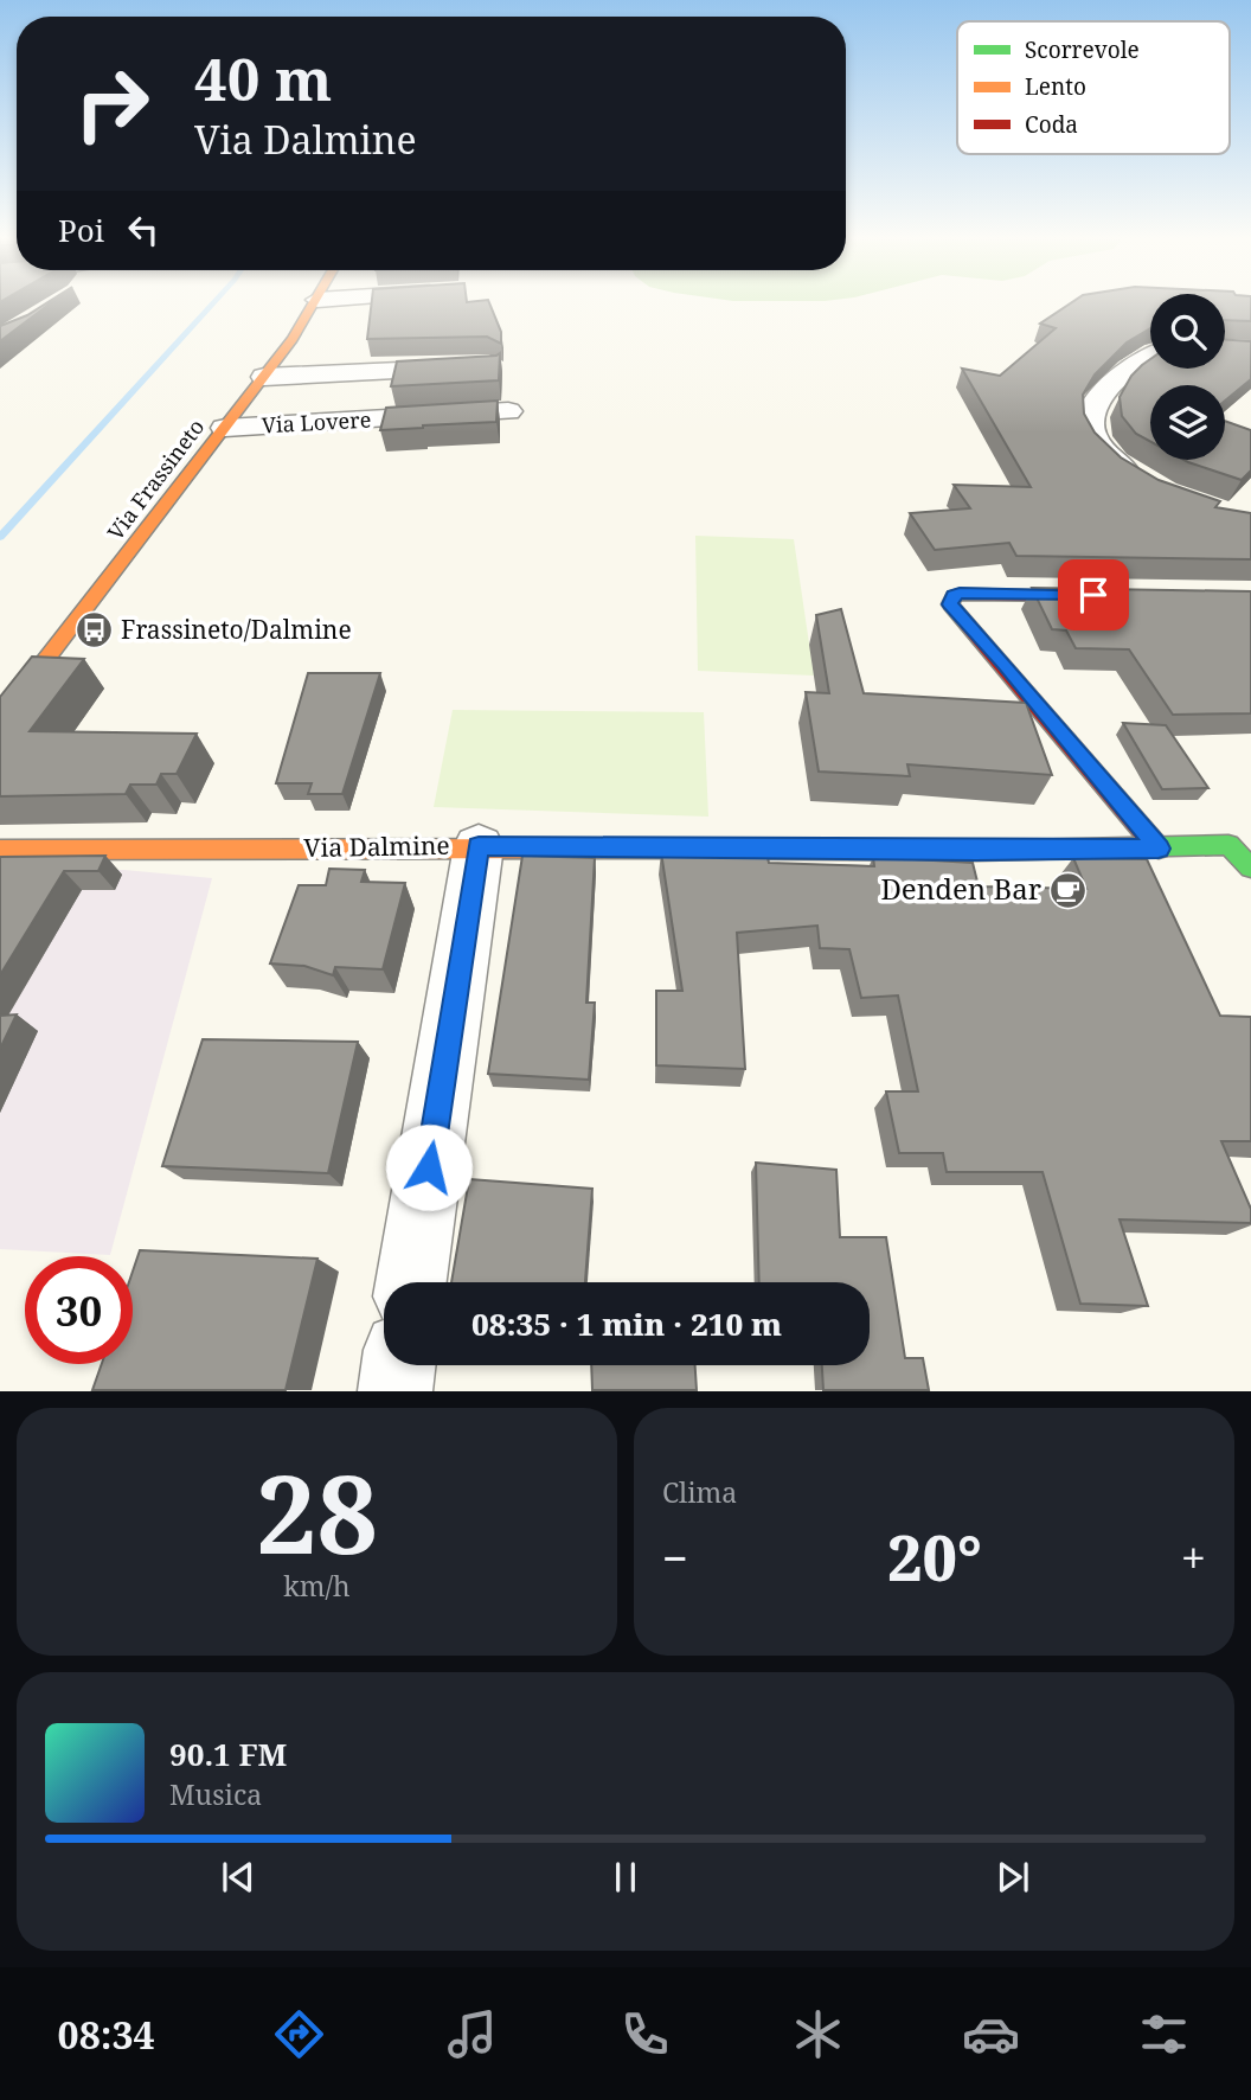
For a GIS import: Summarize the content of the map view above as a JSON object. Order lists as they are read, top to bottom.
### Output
{
  "streets": {
    "street": ["Via Lovere", "Via Frassineto", "Via Dalmine"]
  },
  "crossings": [
    ["Via Lovere", "Via Frassineto"]
  ],
  "places": {
    "bus stop": ["Frassineto/Dalmine"],
    "cafe": ["Denden Bar"]
  },
  "legend": ["Scorrevole", "Lento", "Coda"],
  "page": {
    "turn": ["40 m", "Via Dalmine"],
    "then": "Poi",
    "limit": "30",
    "trip": "08:35 · 1 min · 210 m",
    "tile": [
      ["28", "km/h"],
      "Clima"
    ],
    "heat": ["−", "20°", "+"],
    "song": ["90.1 FM", "Musica"],
    "tabs": "08:34"
  }
}
